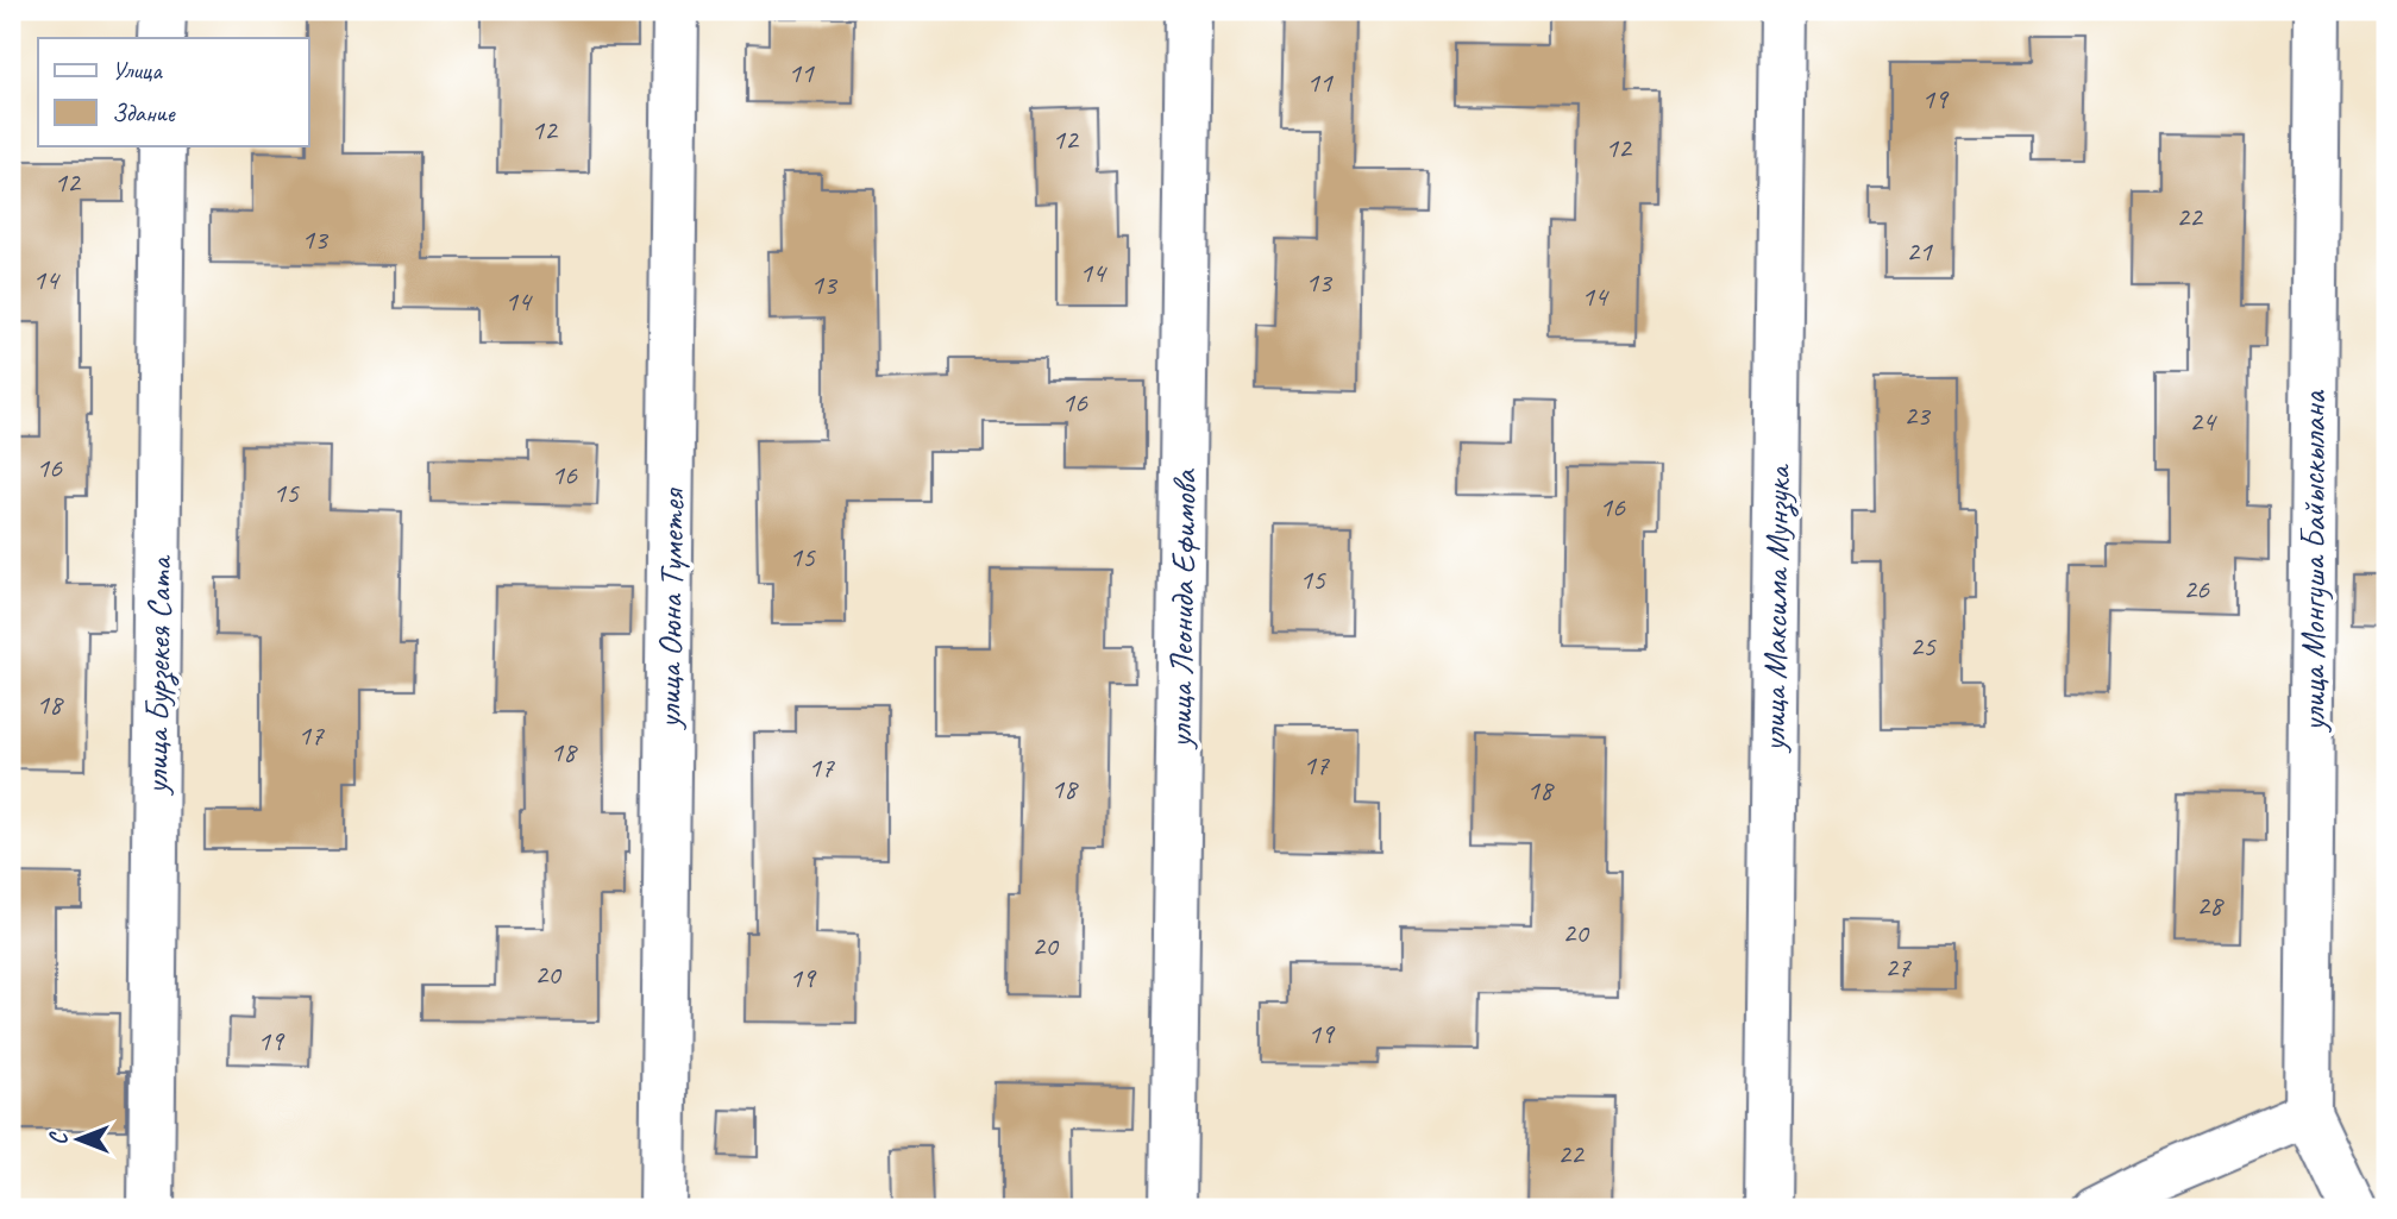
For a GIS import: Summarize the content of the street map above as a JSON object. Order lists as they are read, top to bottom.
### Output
{
  "streets": {
    "street": [
      "улица Монгуша Байыскылана",
      "улица Оюна Туметея",
      "улица Леонида Ефимова",
      "улица Максима Мунзука",
      "улица Бурзекея Сата"
    ]
  },
  "house_numbers": [
    "11",
    "11",
    "19",
    "12",
    "12",
    "12",
    "12",
    "22",
    "13",
    "21",
    "14",
    "14",
    "13",
    "13",
    "14",
    "14",
    "16",
    "23",
    "24",
    "16",
    "16",
    "15",
    "16",
    "15",
    "15",
    "26",
    "25",
    "18",
    "17",
    "18",
    "17",
    "17",
    "18",
    "18",
    "28",
    "20",
    "20",
    "27",
    "20",
    "19",
    "19",
    "19",
    "22"
  ],
  "legend": ["Улица", "Здание"],
  "north": "left"
}
